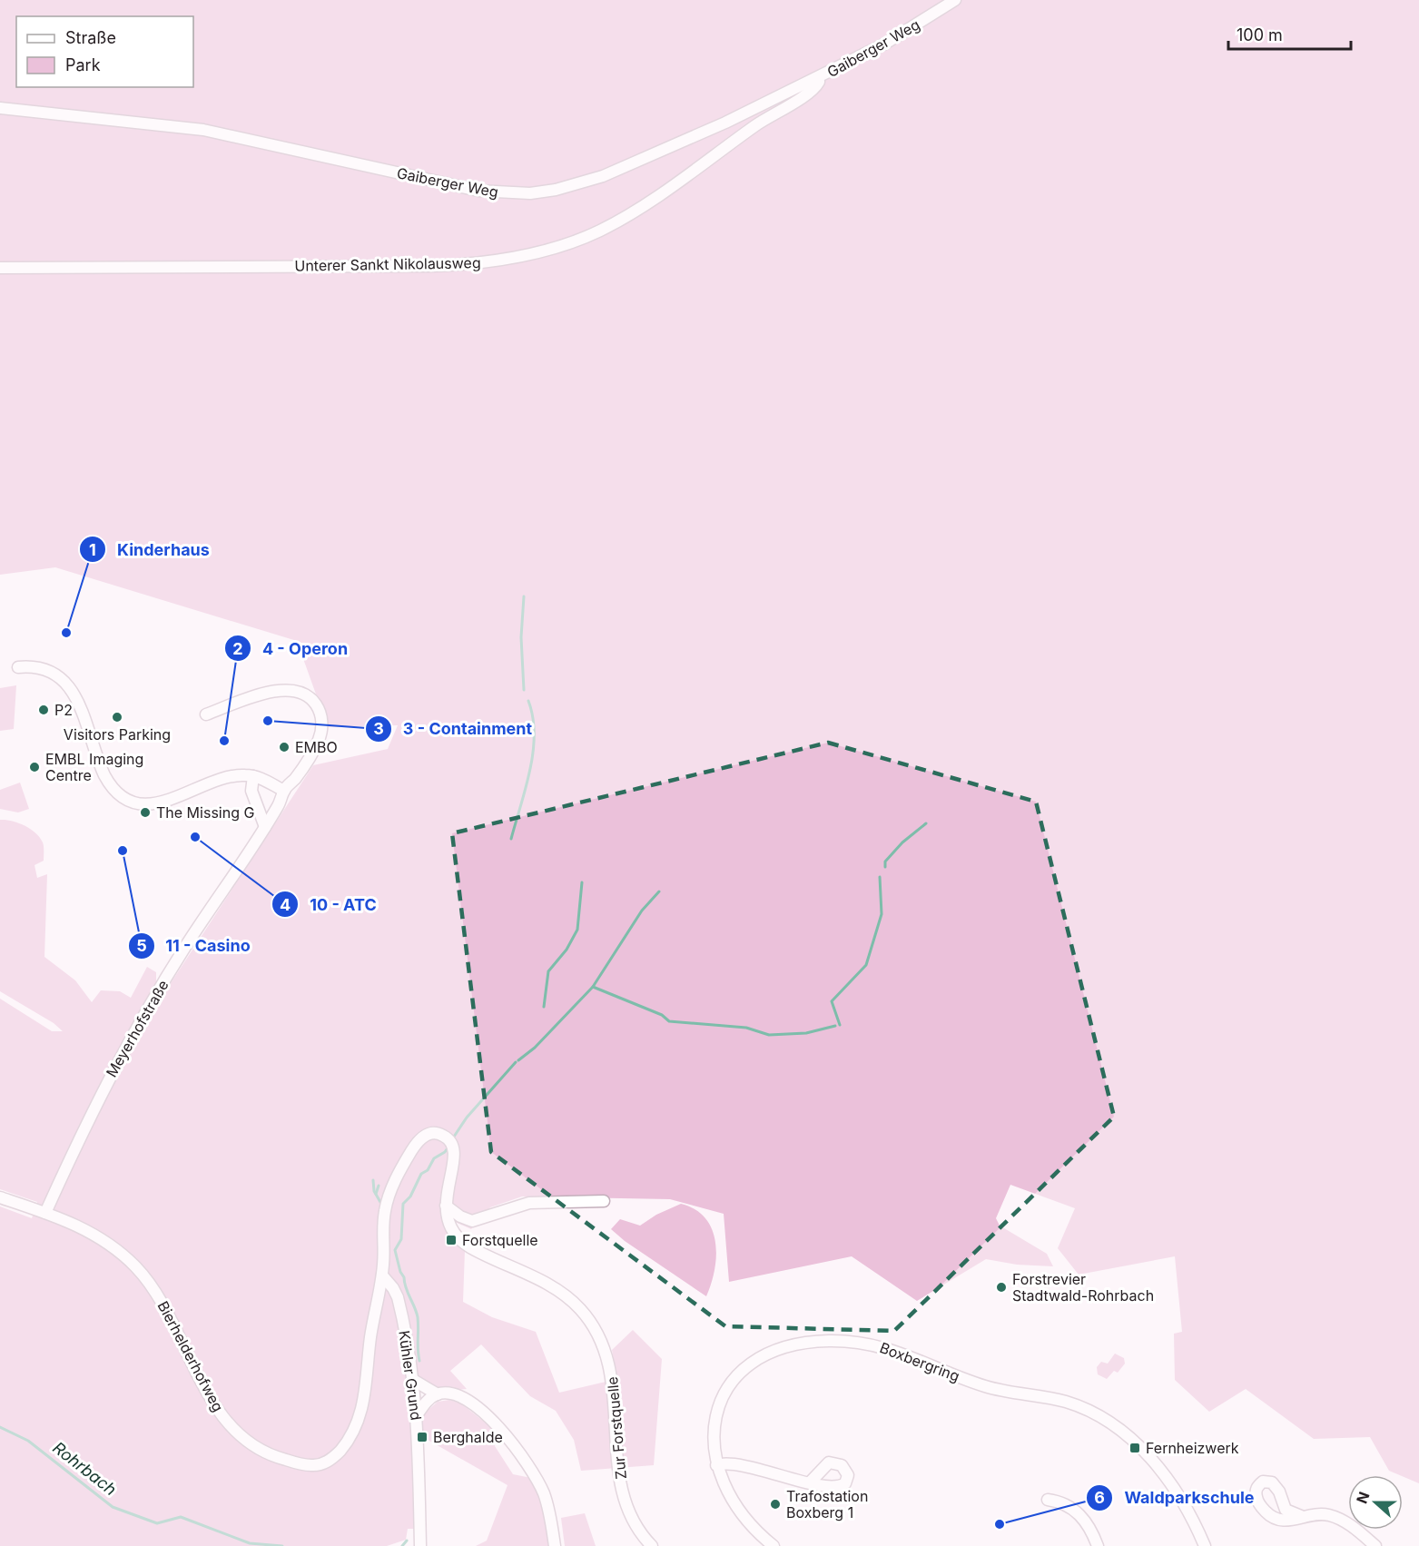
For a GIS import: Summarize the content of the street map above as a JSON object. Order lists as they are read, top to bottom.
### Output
{
  "streets": {
    "street": [
      "Gaiberger Weg",
      "Unterer Sankt Nikolausweg",
      "Meyerhofstraße",
      "Bierhelderhofweg",
      "Boxbergring",
      "Kühler Grund",
      "Zur Forstquelle"
    ]
  },
  "crossings": [
    ["Gaiberger Weg", "Unterer Sankt Nikolausweg"],
    ["Meyerhofstraße", "Bierhelderhofweg"],
    ["Bierhelderhofweg", "Kühler Grund"],
    ["Bierhelderhofweg", "Zur Forstquelle"],
    ["Kühler Grund", "Zur Forstquelle"]
  ],
  "water": ["Rohrbach"],
  "places": {
    "other": [
      "Kinderhaus",
      "P2",
      "Visitors Parking",
      "3 - Containment",
      "4 - Operon",
      "EMBO",
      "EMBL Imaging Centre",
      "The Missing G",
      "10 - ATC",
      "11 - Casino",
      "Forstrevier Stadtwald-Rohrbach",
      "Trafostation Boxberg 1",
      "Waldparkschule"
    ],
    "transit": ["Forstquelle", "Berghalde", "Fernheizwerk"]
  },
  "legend": ["Straße", "Park"],
  "scale_bar": "100 m",
  "north": "left"
}
